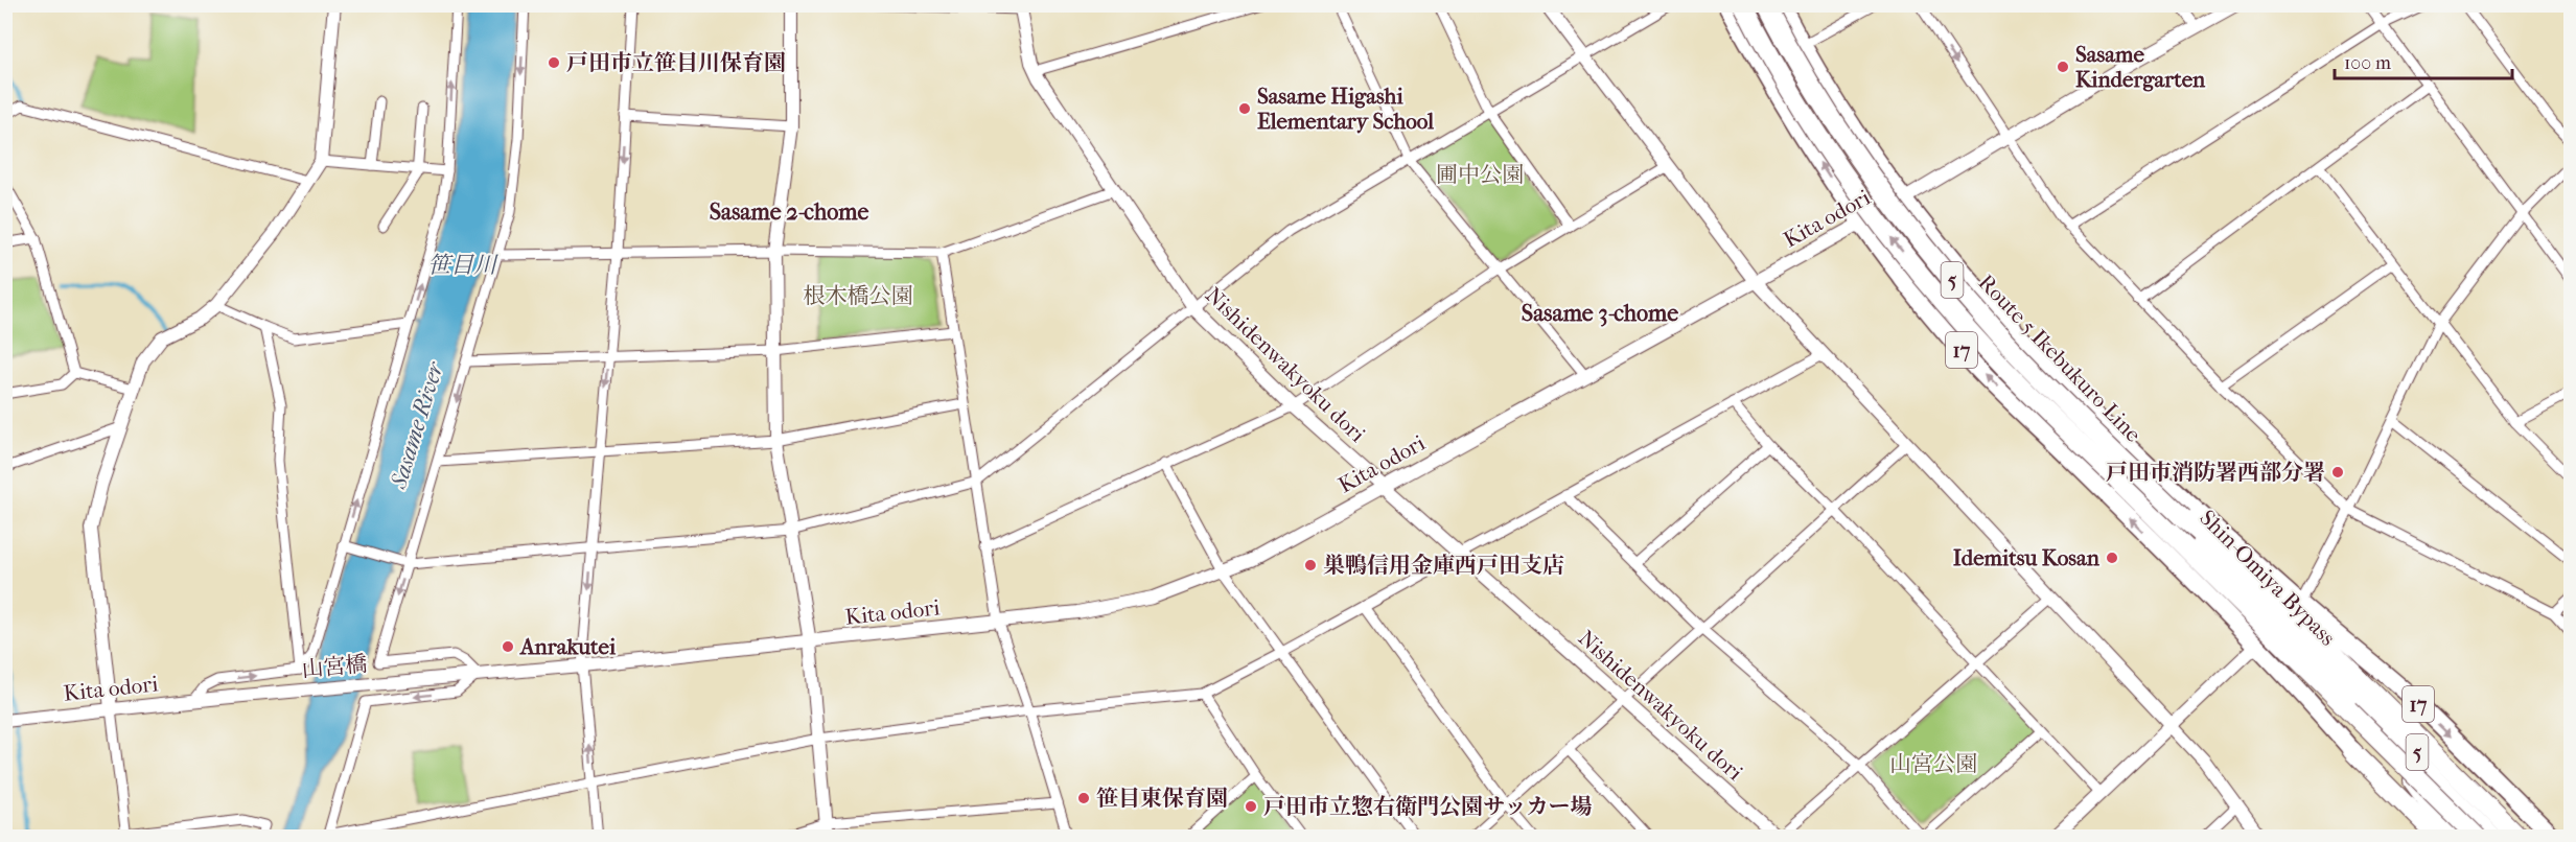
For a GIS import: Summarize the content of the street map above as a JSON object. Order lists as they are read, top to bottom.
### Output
{
  "streets": {
    "highway": [
      "5",
      "17",
      "Route 5 Ikebukuro Line",
      "Shin-Omiya Bypass"
    ],
    "street": ["Kita odori", "Nishidenwakyoku dori", "山宮橋"]
  },
  "crossings": [
    ["Kita odori", "17"],
    ["Kita odori", "Nishidenwakyoku dori"],
    ["Kita odori", "山宮橋"]
  ],
  "districts": ["Sasame 2-chome", "Sasame 3-chome"],
  "water": ["笹目川", "Sasame River"],
  "parks": ["圃中公園", "根木橋公園", "山宮公園"],
  "places": [
    "戸田市立笹目川保育園",
    "Sasame Kindergarten",
    "Sasame Higashi Elementary School",
    "戸田市消防署西部分署",
    "Idemitsu Kosan",
    "巣鴨信用金庫西戸田支店",
    "Anrakutei",
    "笹目東保育園",
    "戸田市立惣右衛門公園サッカー場"
  ],
  "scale_bar": "100 m"
}
